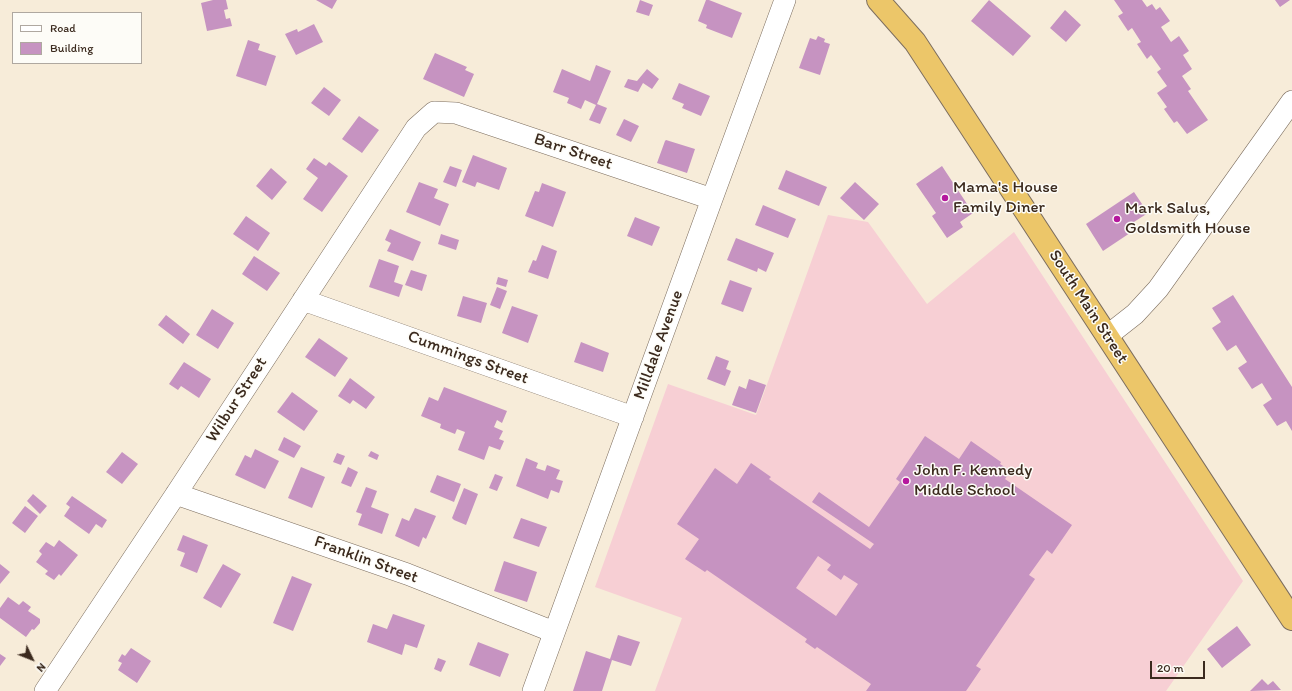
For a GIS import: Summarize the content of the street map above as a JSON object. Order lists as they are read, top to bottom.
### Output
{
  "streets": {
    "highway": ["South Main Street"],
    "street": [
      "Barr Street",
      "Milldale Avenue",
      "Cummings Street",
      "Wilbur Street",
      "Franklin Street"
    ]
  },
  "crossings": [
    ["Barr Street", "Milldale Avenue"],
    ["Barr Street", "Wilbur Street"],
    ["Milldale Avenue", "Cummings Street"],
    ["Milldale Avenue", "Franklin Street"],
    ["Cummings Street", "Wilbur Street"],
    ["Wilbur Street", "Franklin Street"]
  ],
  "places": ["Mama's House Family Diner", "Mark Salus, Goldsmith House", "John F. Kennedy Middle School"],
  "legend": ["Road", "Building"],
  "scale_bar": "20 m",
  "north": "bottom right"
}
